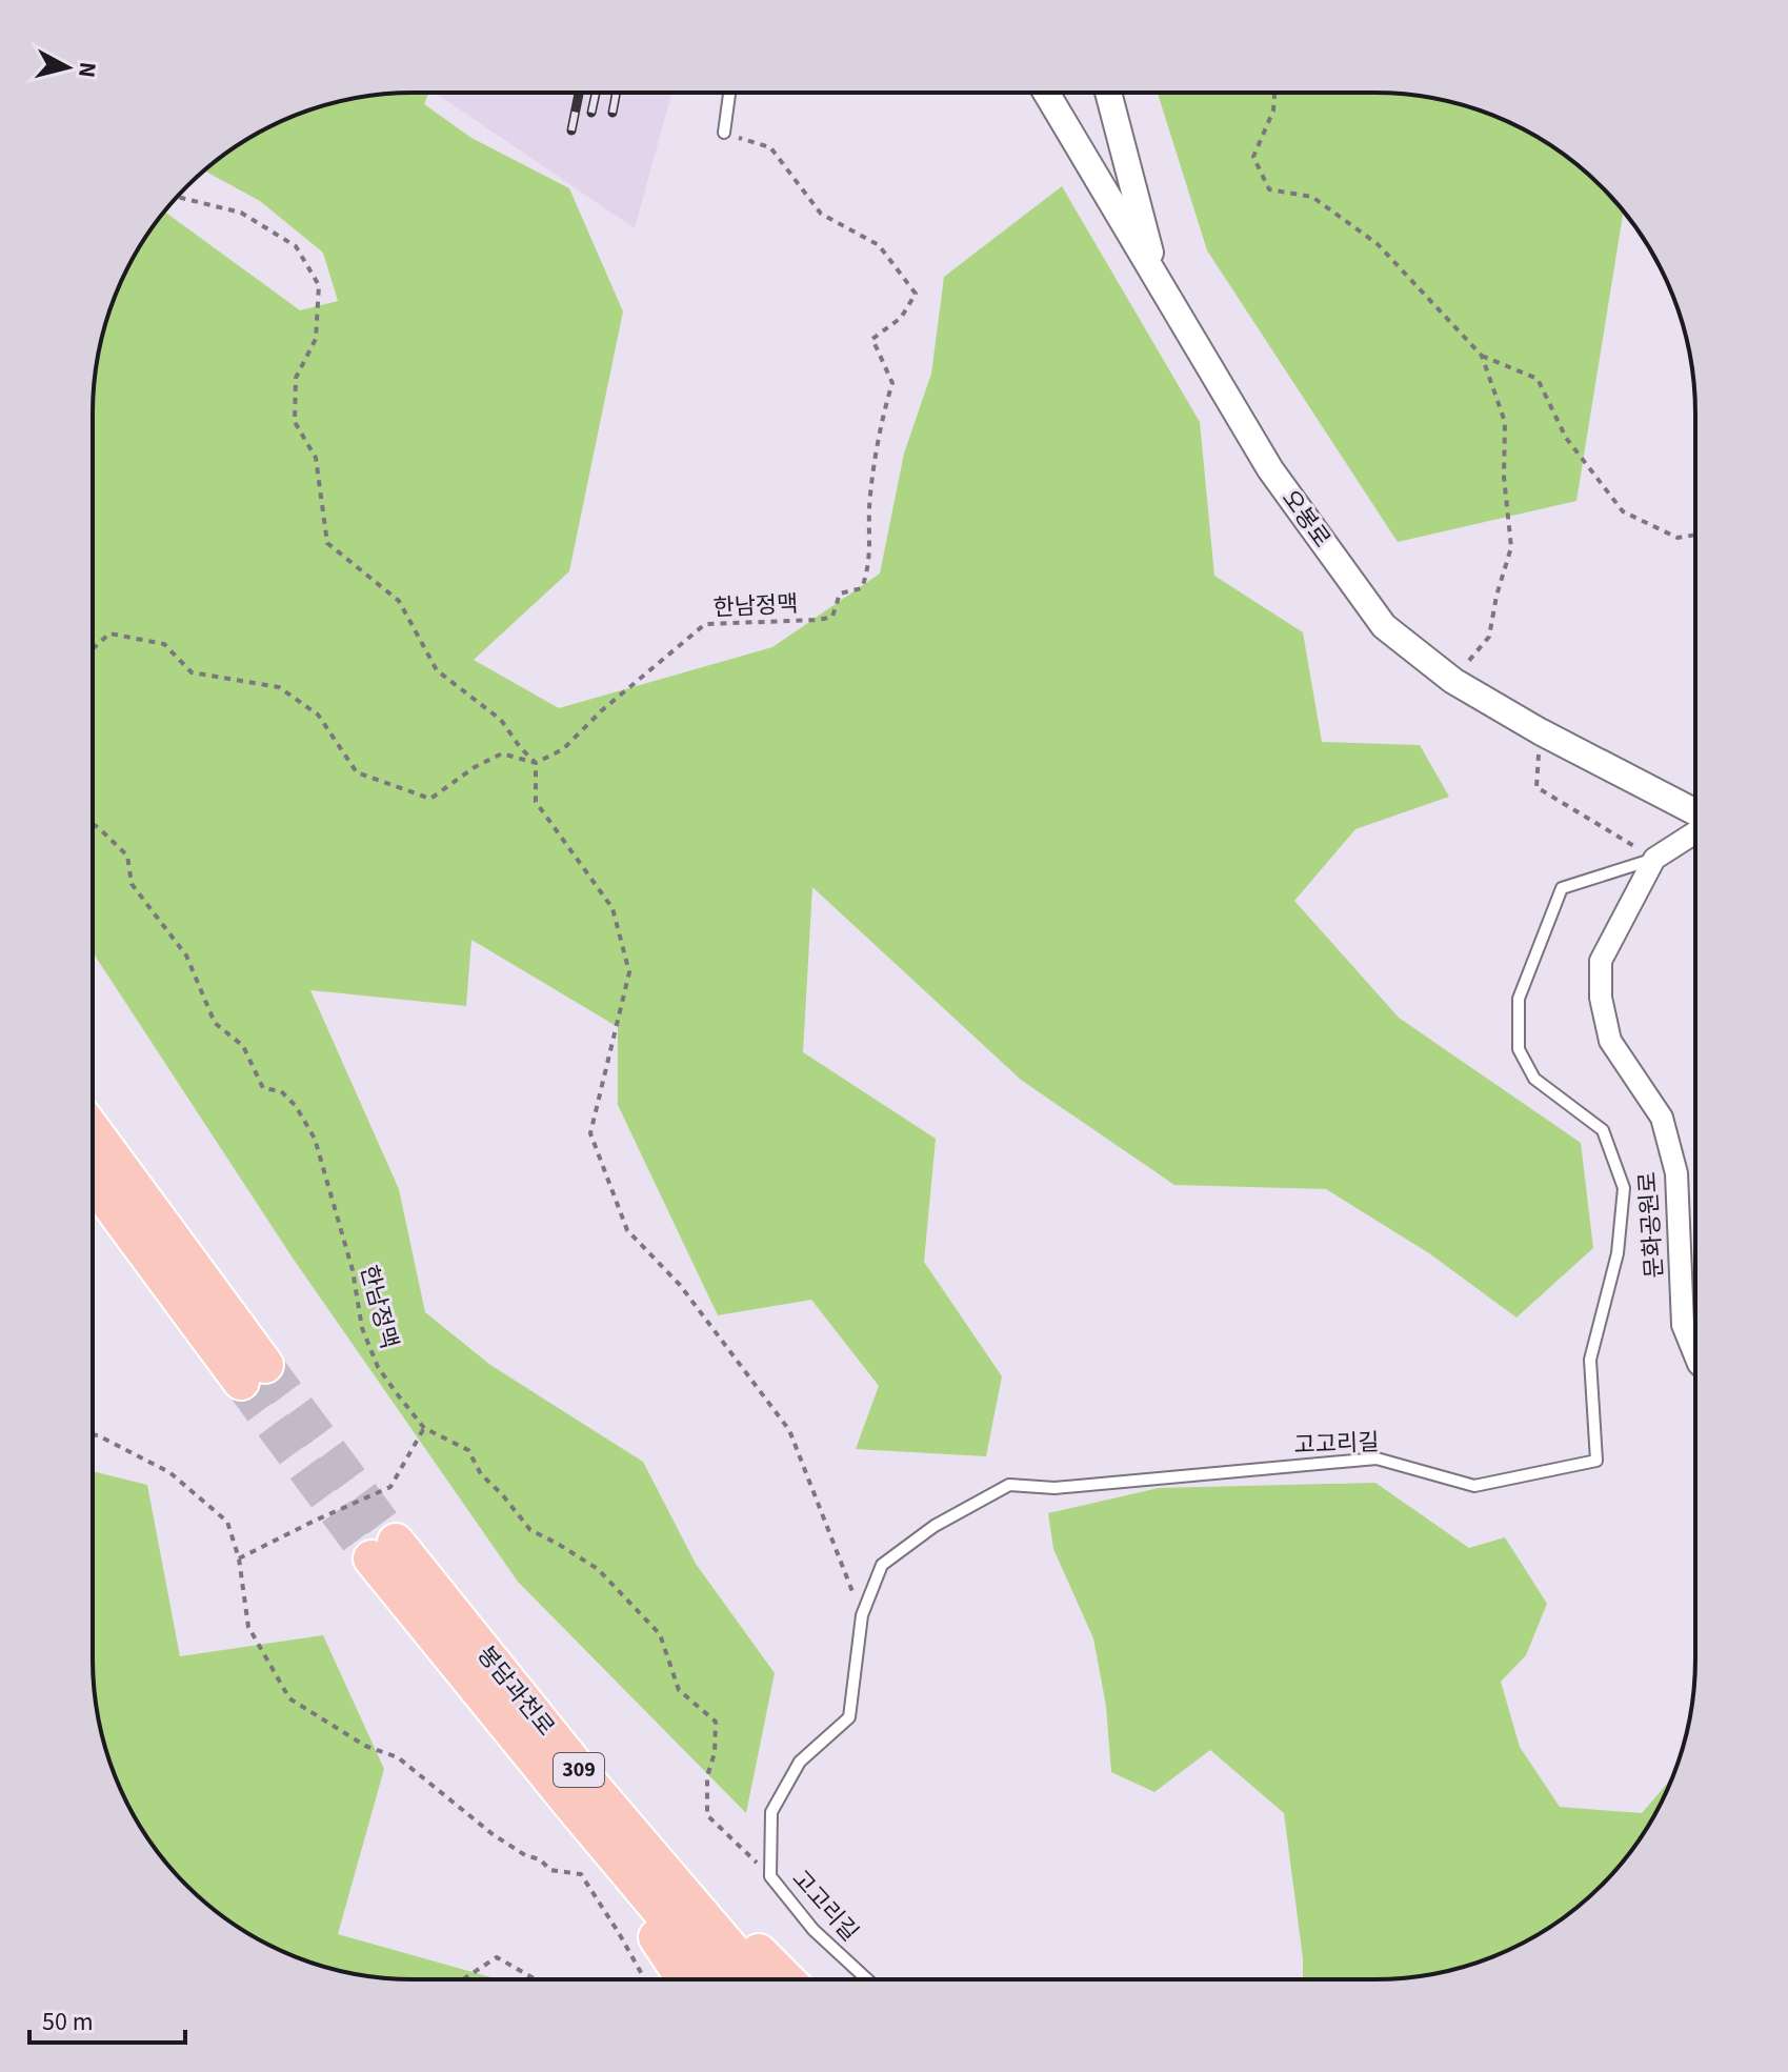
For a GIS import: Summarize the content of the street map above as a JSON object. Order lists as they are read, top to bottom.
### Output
{
  "streets": {
    "highway": ["봉담과천로", "309"],
    "street": ["오봉로", "문화공원로"],
    "lane": ["고고리길"],
    "path": ["한남정맥"]
  },
  "crossings": [
    ["한남정맥", "고고리길"],
    ["문화공원로", "고고리길"]
  ],
  "scale_bar": "50 m",
  "north": "right"
}
